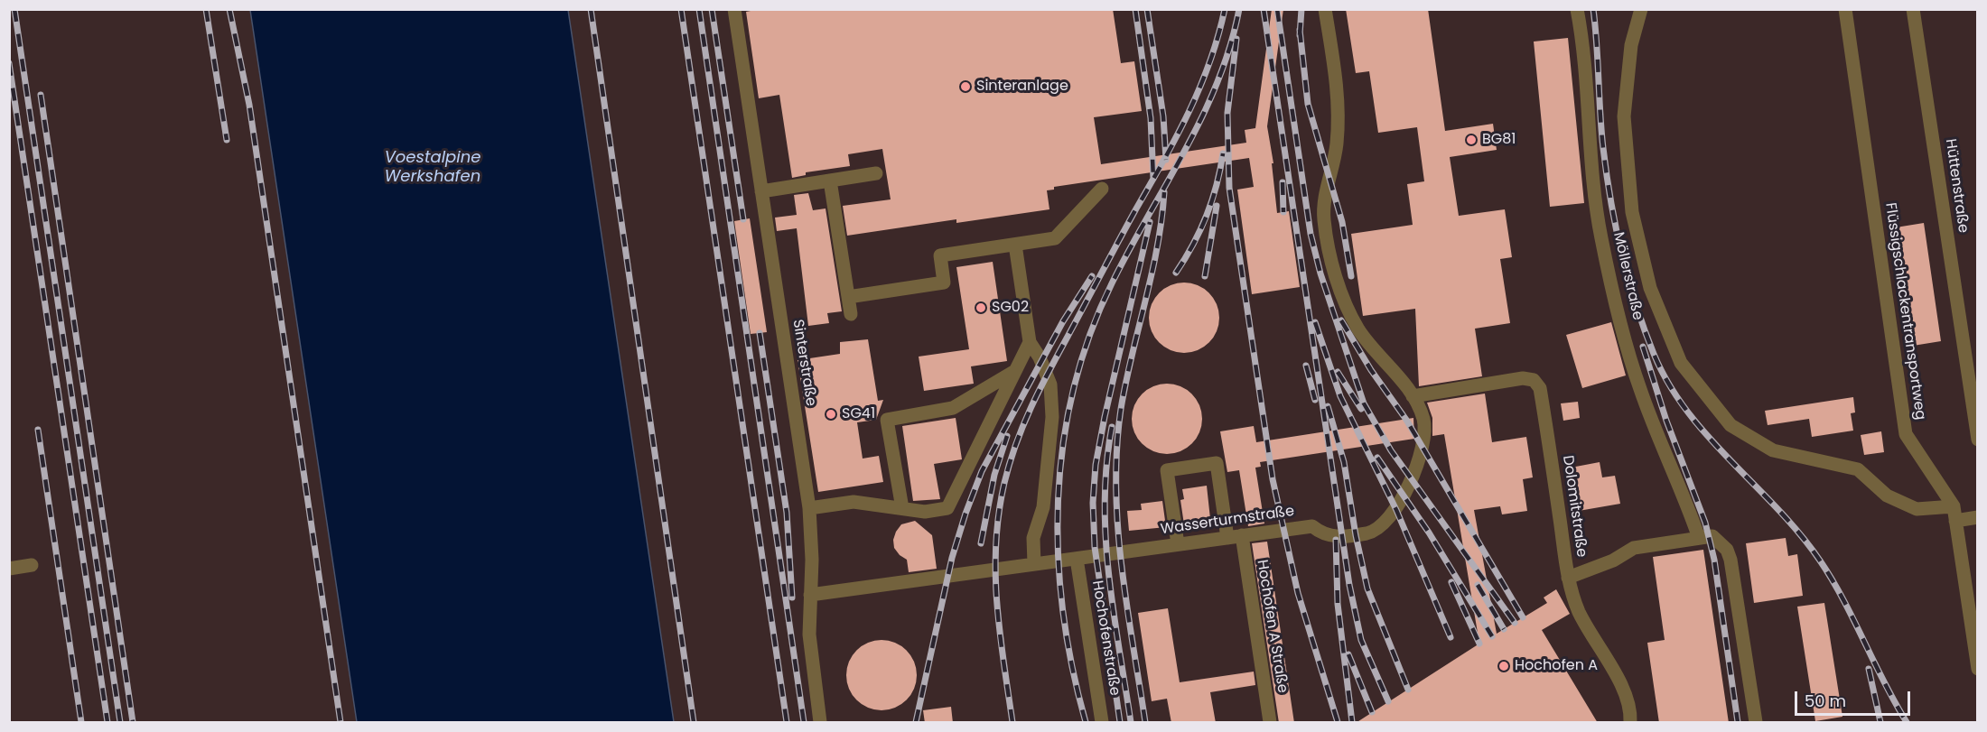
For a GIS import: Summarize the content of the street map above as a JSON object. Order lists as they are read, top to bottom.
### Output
{
  "streets": {
    "street": [
      "Hüttenstraße",
      "Möllerstraße",
      "Flüssigschlackentransportweg",
      "Sinterstraße",
      "Dolomitstraße",
      "Wasserturmstraße",
      "Hochofen A Straße",
      "Hochofenstraße"
    ]
  },
  "crossings": [
    ["Möllerstraße", "Dolomitstraße"],
    ["Sinterstraße", "Wasserturmstraße"],
    ["Dolomitstraße", "Wasserturmstraße"],
    ["Wasserturmstraße", "Hochofen A Straße"],
    ["Wasserturmstraße", "Hochofenstraße"]
  ],
  "water": ["Voestalpine Werkshafen"],
  "places": [
    "Sinteranlage",
    "BG81",
    "SG02",
    "SG41",
    "Hochofen A"
  ],
  "scale_bar": "50 m"
}
